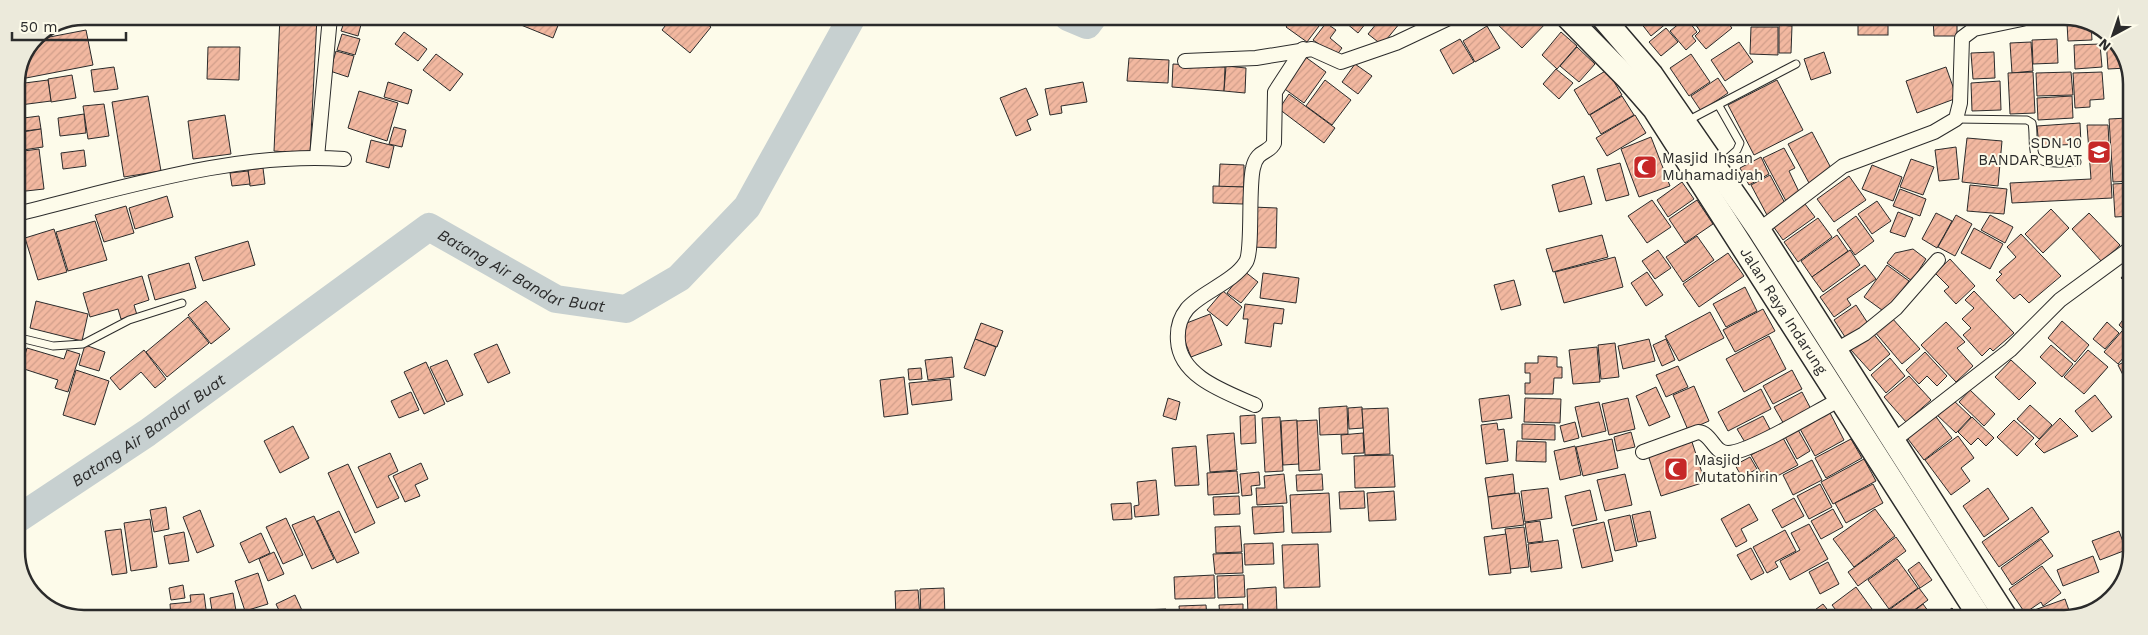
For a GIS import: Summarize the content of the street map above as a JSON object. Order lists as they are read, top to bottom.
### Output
{
  "streets": {
    "highway": ["Jalan Raya Indarung"]
  },
  "water": ["Batang Air Bandar Buat"],
  "places": {
    "school or university": ["SDN 10 BANDAR BUAT"],
    "mosque": ["Masjid Ihsan Muhamadiyah", "Masjid Mutatohirin"]
  },
  "scale_bar": "50 m",
  "north": "bottom left"
}
